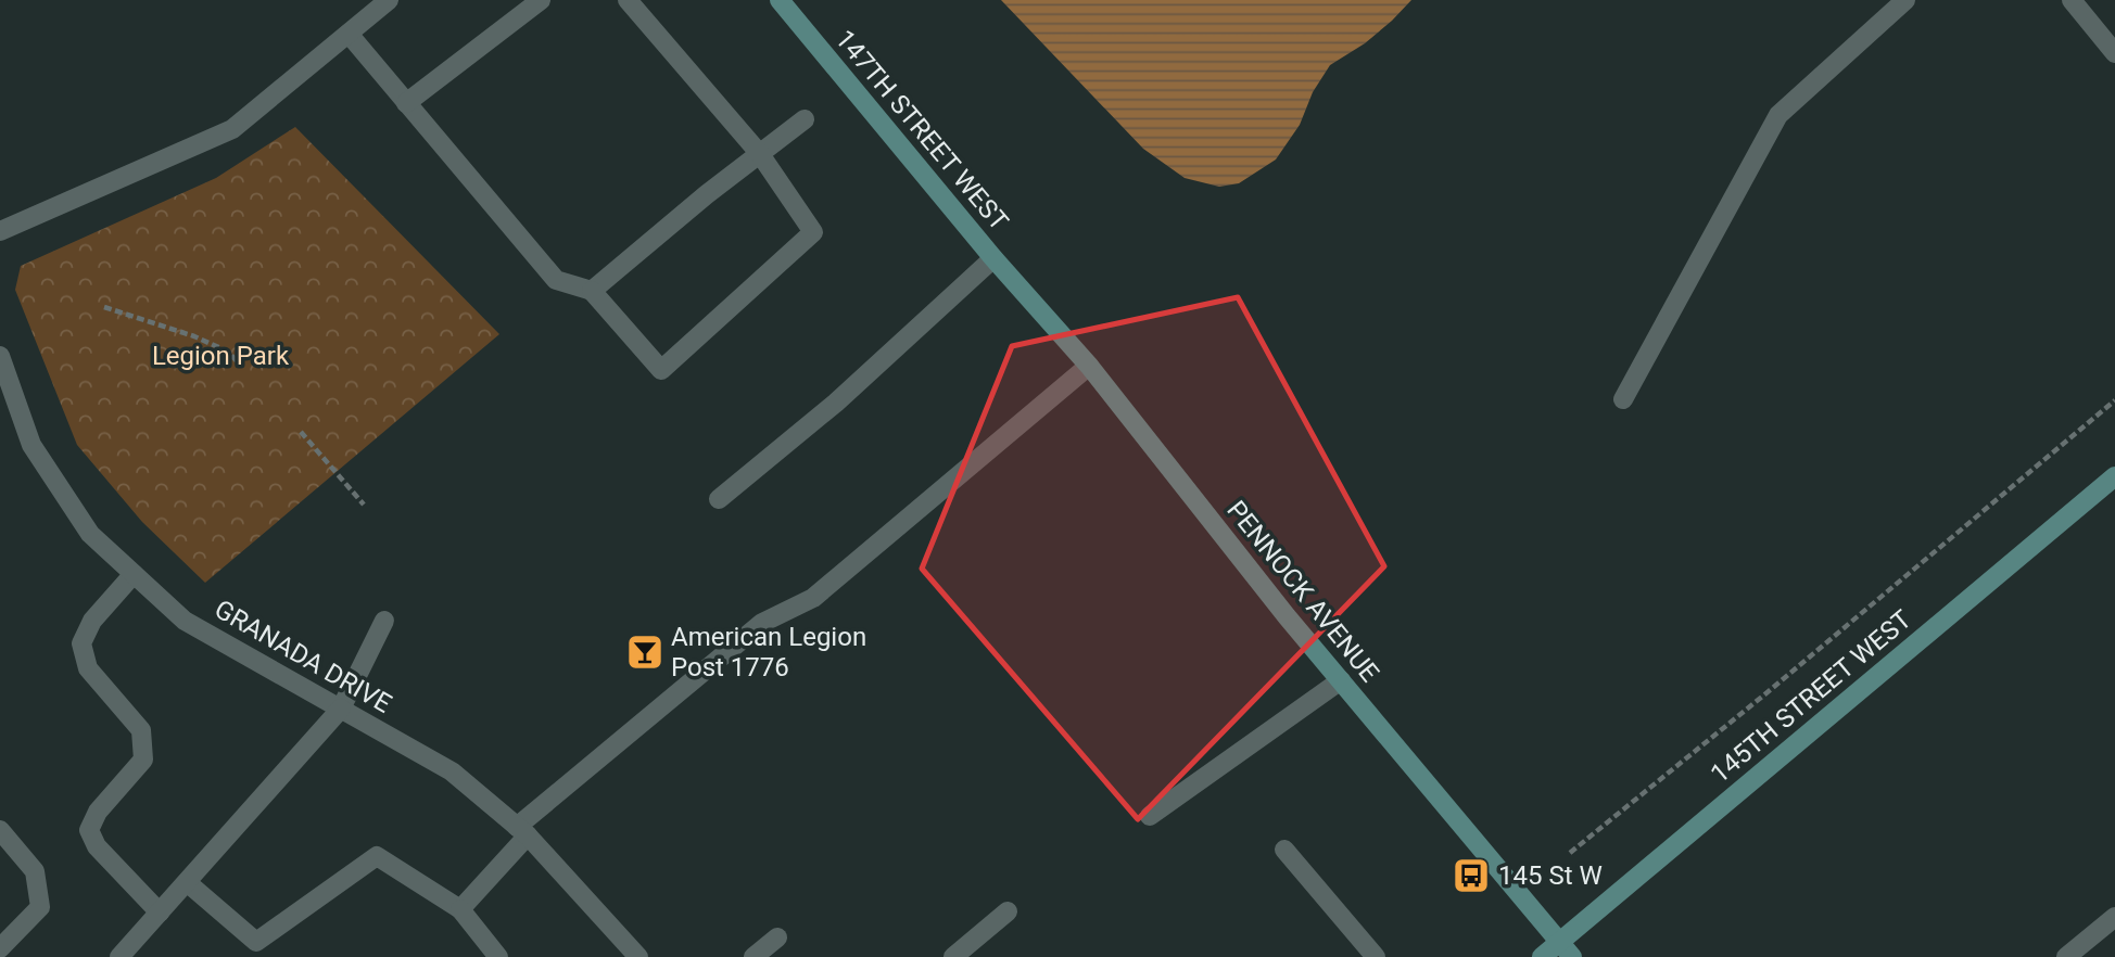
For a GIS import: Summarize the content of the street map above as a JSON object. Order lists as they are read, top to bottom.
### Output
{
  "streets": {
    "street": [
      "147TH STREET WEST",
      "PENNOCK AVENUE",
      "GRANADA DRIVE",
      "145TH STREET WEST"
    ]
  },
  "crossings": [
    ["147TH STREET WEST", "PENNOCK AVENUE"],
    ["PENNOCK AVENUE", "145TH STREET WEST"]
  ],
  "parks": ["Legion Park"],
  "places": {
    "bar": ["American Legion Post 1776"],
    "bus stop": ["145 St W"]
  }
}
